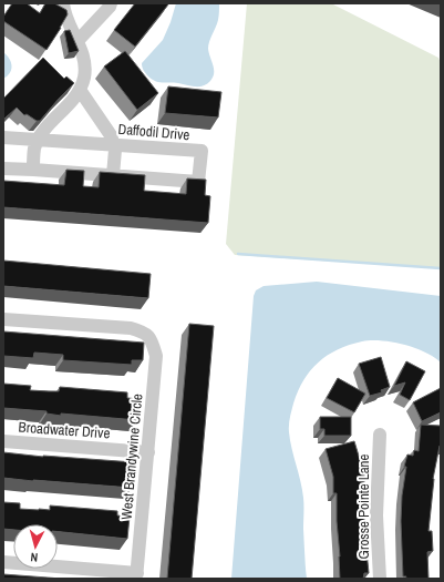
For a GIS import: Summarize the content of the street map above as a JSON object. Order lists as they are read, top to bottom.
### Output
{
  "streets": {
    "street": [
      "Daffodil Drive",
      "Broadwater Drive",
      "West Brandywine Circle",
      "Grosse Pointe Lane"
    ]
  },
  "crossings": [
    ["Broadwater Drive", "West Brandywine Circle"]
  ],
  "north": "bottom"
}
